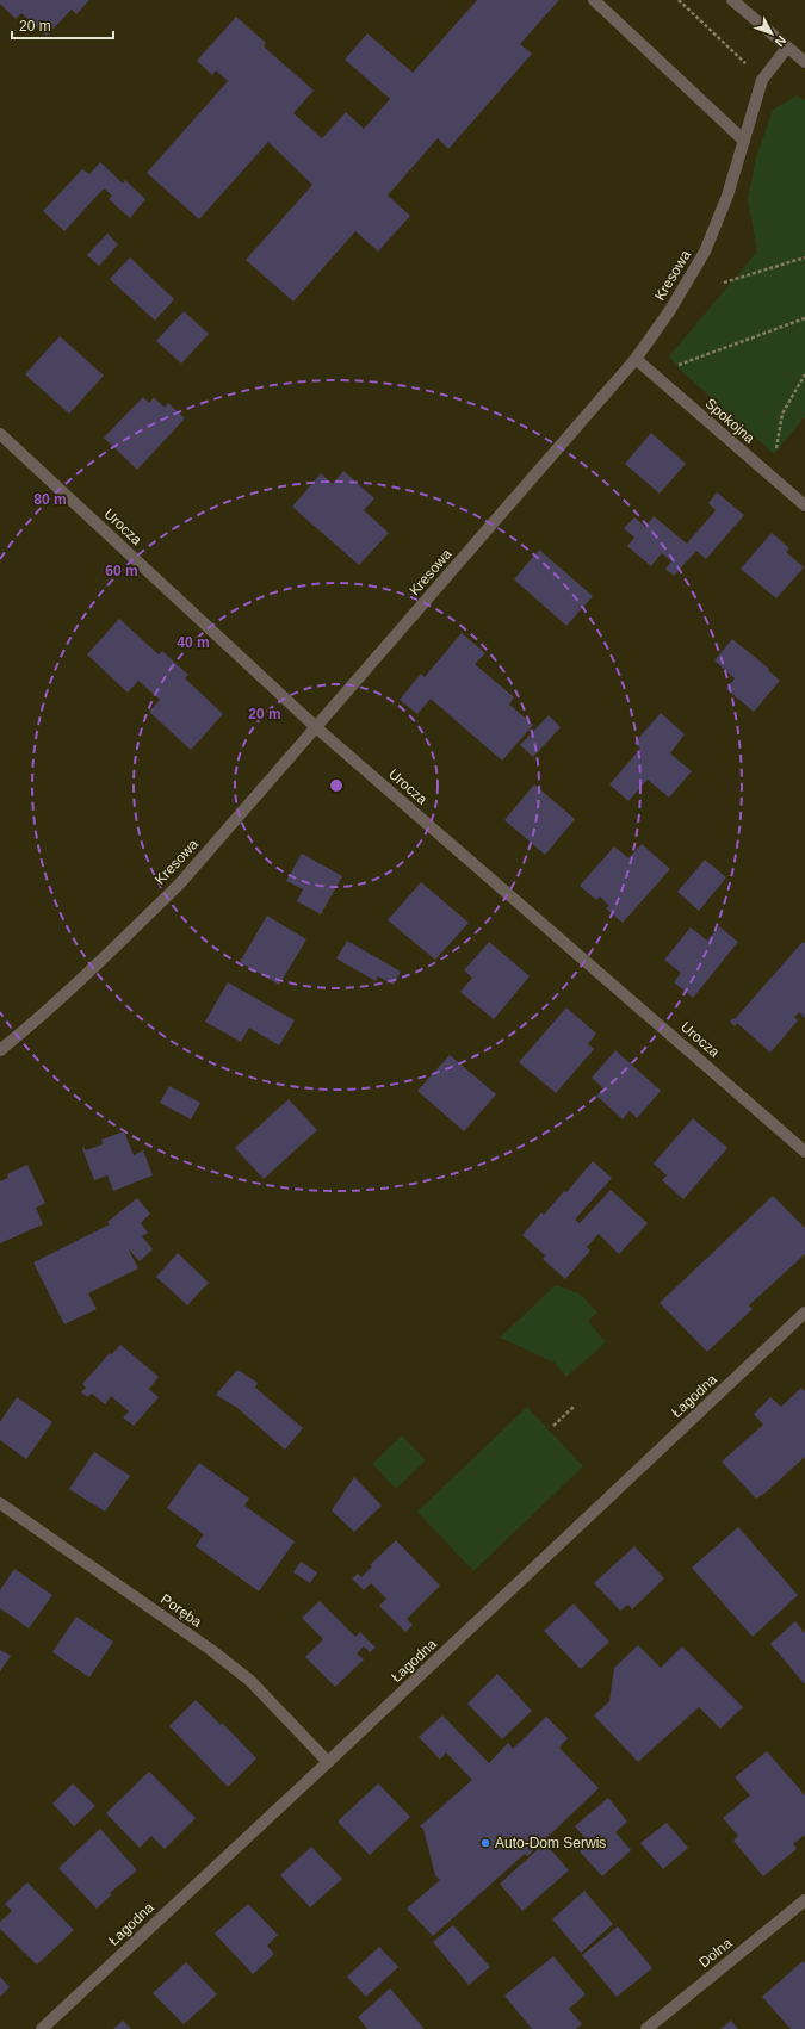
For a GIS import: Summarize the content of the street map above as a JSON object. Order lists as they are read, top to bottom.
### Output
{
  "streets": {
    "street": [
      "Kresowa",
      "Spokojna",
      "Urocza",
      "Łagodna",
      "Poręba",
      "Dolna"
    ]
  },
  "crossings": [
    ["Kresowa", "Spokojna"],
    ["Kresowa", "Urocza"],
    ["Łagodna", "Poręba"]
  ],
  "places": ["Auto-Dom Serwis"],
  "scale_bar": "20 m",
  "north": "bottom right",
  "rings": [
    "80 m",
    "60 m",
    "40 m",
    "20 m"
  ]
}
